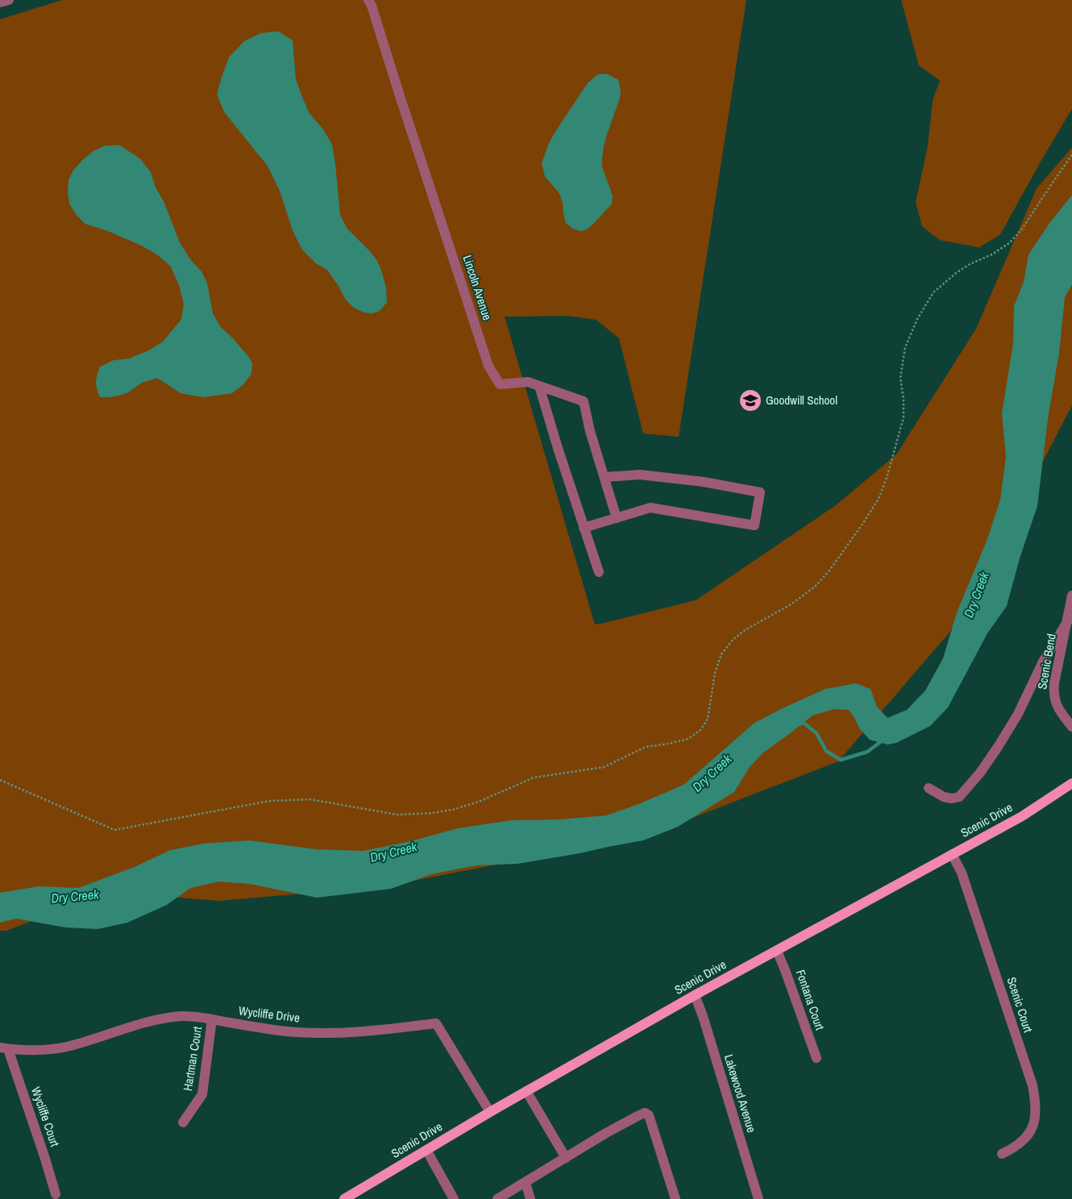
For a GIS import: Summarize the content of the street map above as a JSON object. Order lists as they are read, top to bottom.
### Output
{
  "streets": {
    "main road": ["Scenic Drive"],
    "street": [
      "Lincoln Avenue",
      "Scenic Bend",
      "Fontana Court",
      "Scenic Court",
      "Wycliffe Drive",
      "Hartman Court",
      "Lakewood Avenue",
      "Wycliffe Court"
    ]
  },
  "crossings": [
    ["Scenic Drive", "Fontana Court"],
    ["Scenic Drive", "Scenic Court"],
    ["Scenic Drive", "Wycliffe Drive"],
    ["Scenic Drive", "Lakewood Avenue"],
    ["Wycliffe Drive", "Hartman Court"],
    ["Wycliffe Drive", "Wycliffe Court"]
  ],
  "water": ["Dry Creek"],
  "places": {
    "school or university": ["Goodwill School"]
  }
}
